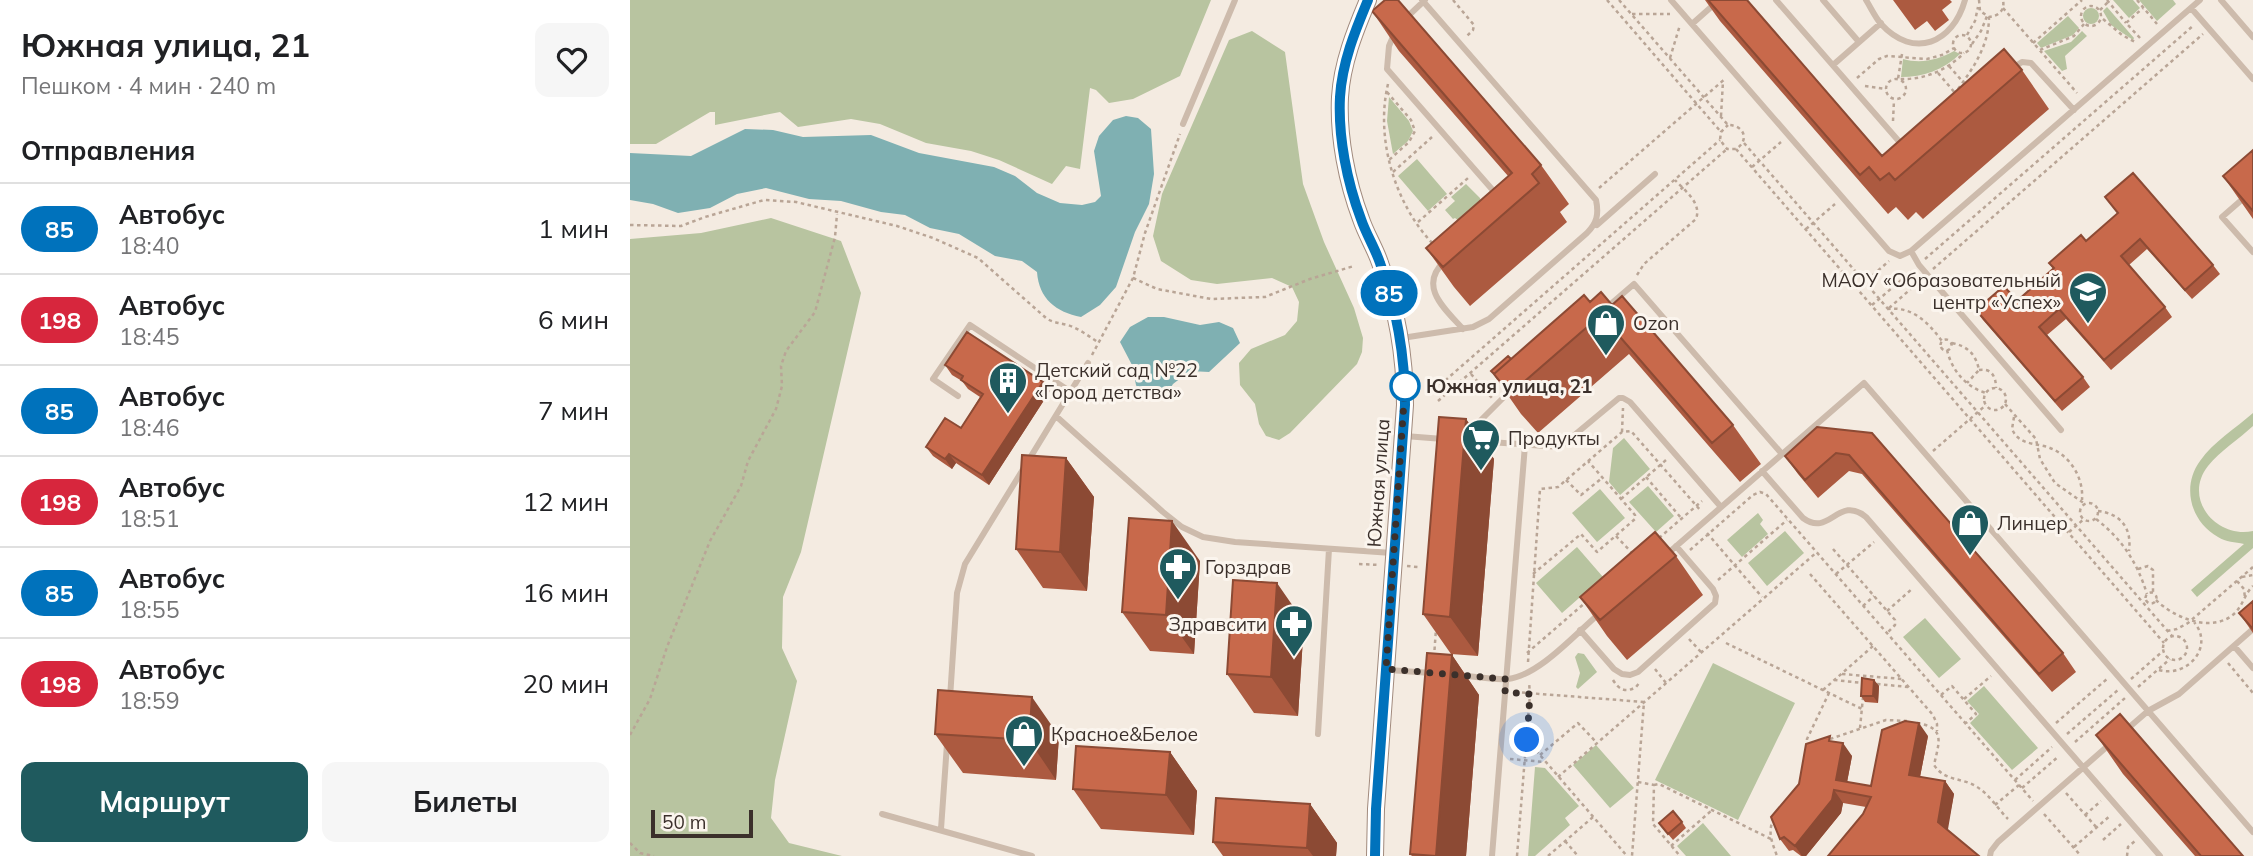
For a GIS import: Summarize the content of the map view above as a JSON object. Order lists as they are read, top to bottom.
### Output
{
  "streets": {
    "street": ["Южная улица"]
  },
  "places": {
    "school or university": ["МАОУ «Образовательный центр «Успех»"],
    "shop": ["Ozon", "Линцер", "Красное&Белое"],
    "other": ["Южная улица, 21"],
    "building": ["Детский сад №22 «Город детства»"],
    "supermarket": ["Продукты"],
    "pharmacy": ["Горздрав", "Здравсити"]
  },
  "lines": ["bus line 85"],
  "scale_bar": "50 m",
  "page": {
    "heading": [
      ["Южная улица, 21", "Пешком · 4 мин · 240 m"],
      "Отправления"
    ],
    "on_map": "85",
    "list": [
      {
        "mark": "85",
        "name": "Автобус",
        "note": "18:40",
        "value": "1 мин"
      },
      {
        "mark": "198",
        "name": "Автобус",
        "note": "18:45",
        "value": "6 мин"
      },
      {
        "mark": "85",
        "name": "Автобус",
        "note": "18:46",
        "value": "7 мин"
      },
      {
        "mark": "198",
        "name": "Автобус",
        "note": "18:51",
        "value": "12 мин"
      },
      {
        "mark": "85",
        "name": "Автобус",
        "note": "18:55",
        "value": "16 мин"
      },
      {
        "mark": "198",
        "name": "Автобус",
        "note": "18:59",
        "value": "20 мин"
      }
    ],
    "buttons": ["Маршрут", "Билеты"],
    "scale": "50 m"
  }
}
